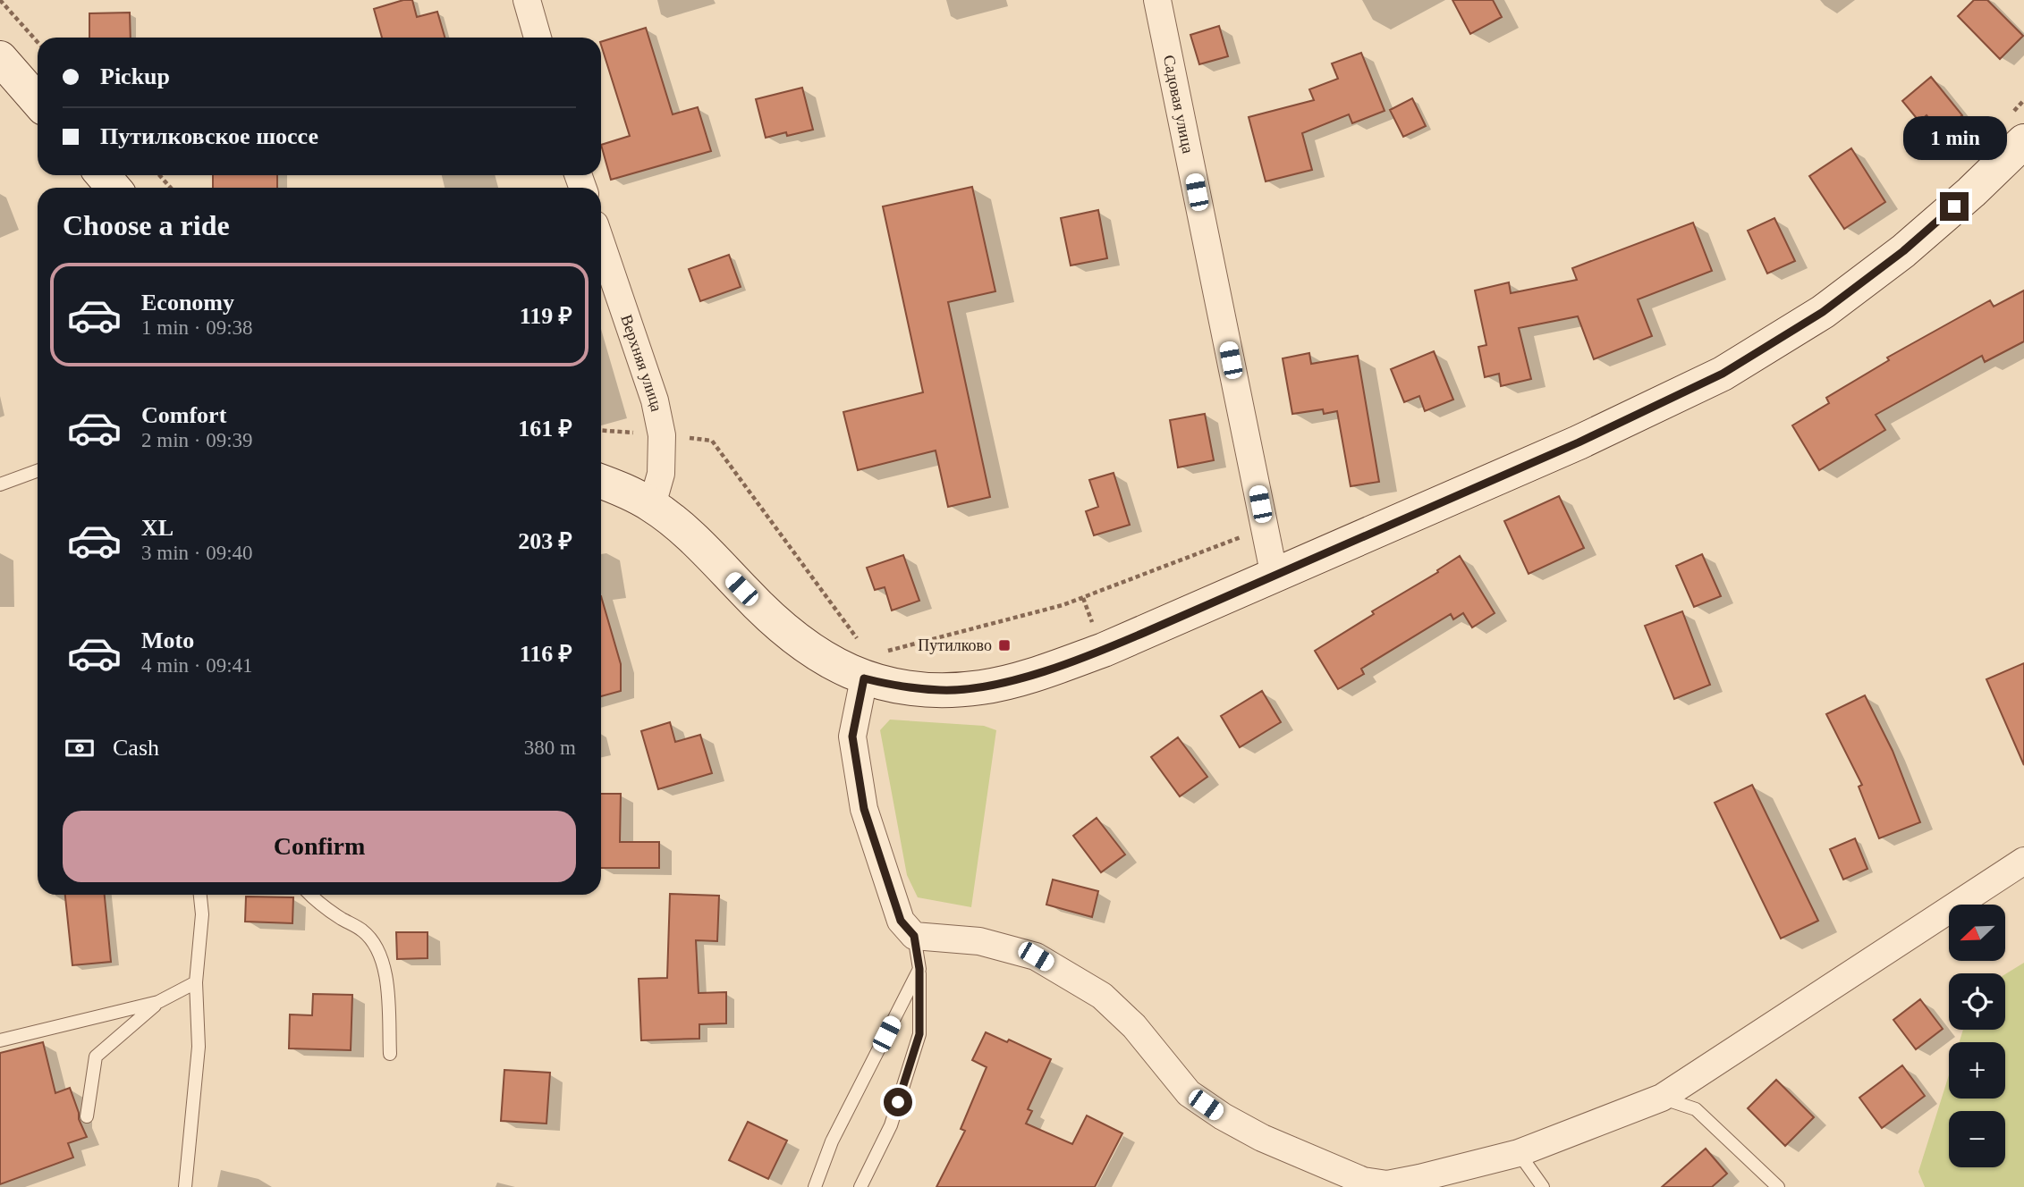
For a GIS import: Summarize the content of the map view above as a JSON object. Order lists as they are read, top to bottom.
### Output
{
  "streets": {
    "street": ["Садовая улица", "Верхняя улица"]
  },
  "places": {
    "transit": ["Путилково"]
  },
  "north": "bottom left",
  "page": {
    "banner": ["Pickup", "Путилковское шоссе"],
    "bubble": "1 min",
    "heading": "Choose a ride",
    "list": [
      {
        "name": "Economy",
        "note": "1 min · 09:38",
        "value": "119 ₽"
      },
      {
        "name": "Comfort",
        "note": "2 min · 09:39",
        "value": "161 ₽"
      },
      {
        "name": "XL",
        "note": "3 min · 09:40",
        "value": "203 ₽"
      },
      {
        "name": "Moto",
        "note": "4 min · 09:41",
        "value": "116 ₽"
      }
    ],
    "pay": ["Cash", "380 m"],
    "buttons": "Confirm",
    "map_buttons": ["+", "−"]
  }
}
